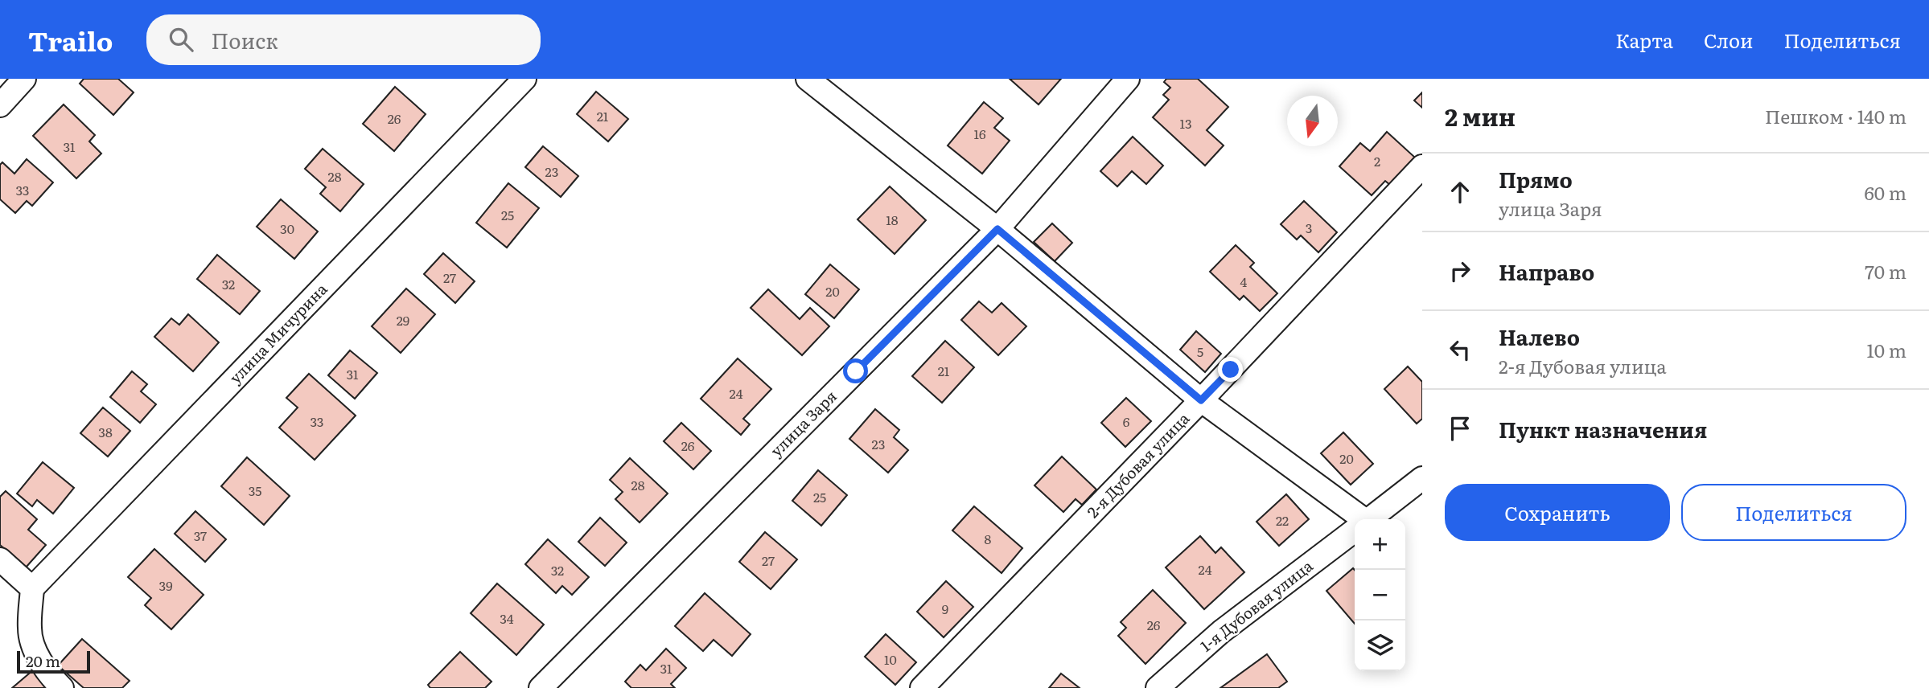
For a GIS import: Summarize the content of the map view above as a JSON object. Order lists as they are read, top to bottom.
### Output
{
  "streets": {
    "street": [
      "улица Мичурина",
      "улица Заря",
      "2-я Дубовая улица",
      "1-я Дубовая улица"
    ]
  },
  "house_numbers": [
    "21",
    "26",
    "13",
    "16",
    "31",
    "2",
    "23",
    "28",
    "33",
    "25",
    "18",
    "3",
    "30",
    "27",
    "4",
    "32",
    "20",
    "29",
    "5",
    "21",
    "31",
    "24",
    "33",
    "6",
    "38",
    "23",
    "26",
    "20",
    "28",
    "35",
    "25",
    "22",
    "37",
    "8",
    "27",
    "24",
    "32",
    "39",
    "9",
    "34",
    "26",
    "10",
    "31"
  ],
  "scale_bar": "20 m",
  "north": "bottom",
  "page": {
    "header": "Trailo",
    "search": "Поиск",
    "nav": ["Карта", "Слои", "Поделиться"],
    "heading": ["2 мин", "Пешком · 140 m"],
    "list": [
      ["Прямо", "улица Заря", "60 m"],
      ["Направо", "70 m"],
      ["Налево", "2-я Дубовая улица", "10 m"],
      "Пункт назначения"
    ],
    "buttons": ["Сохранить", "Поделиться"],
    "map_buttons": ["+", "−"],
    "scale": "20 m"
  }
}
